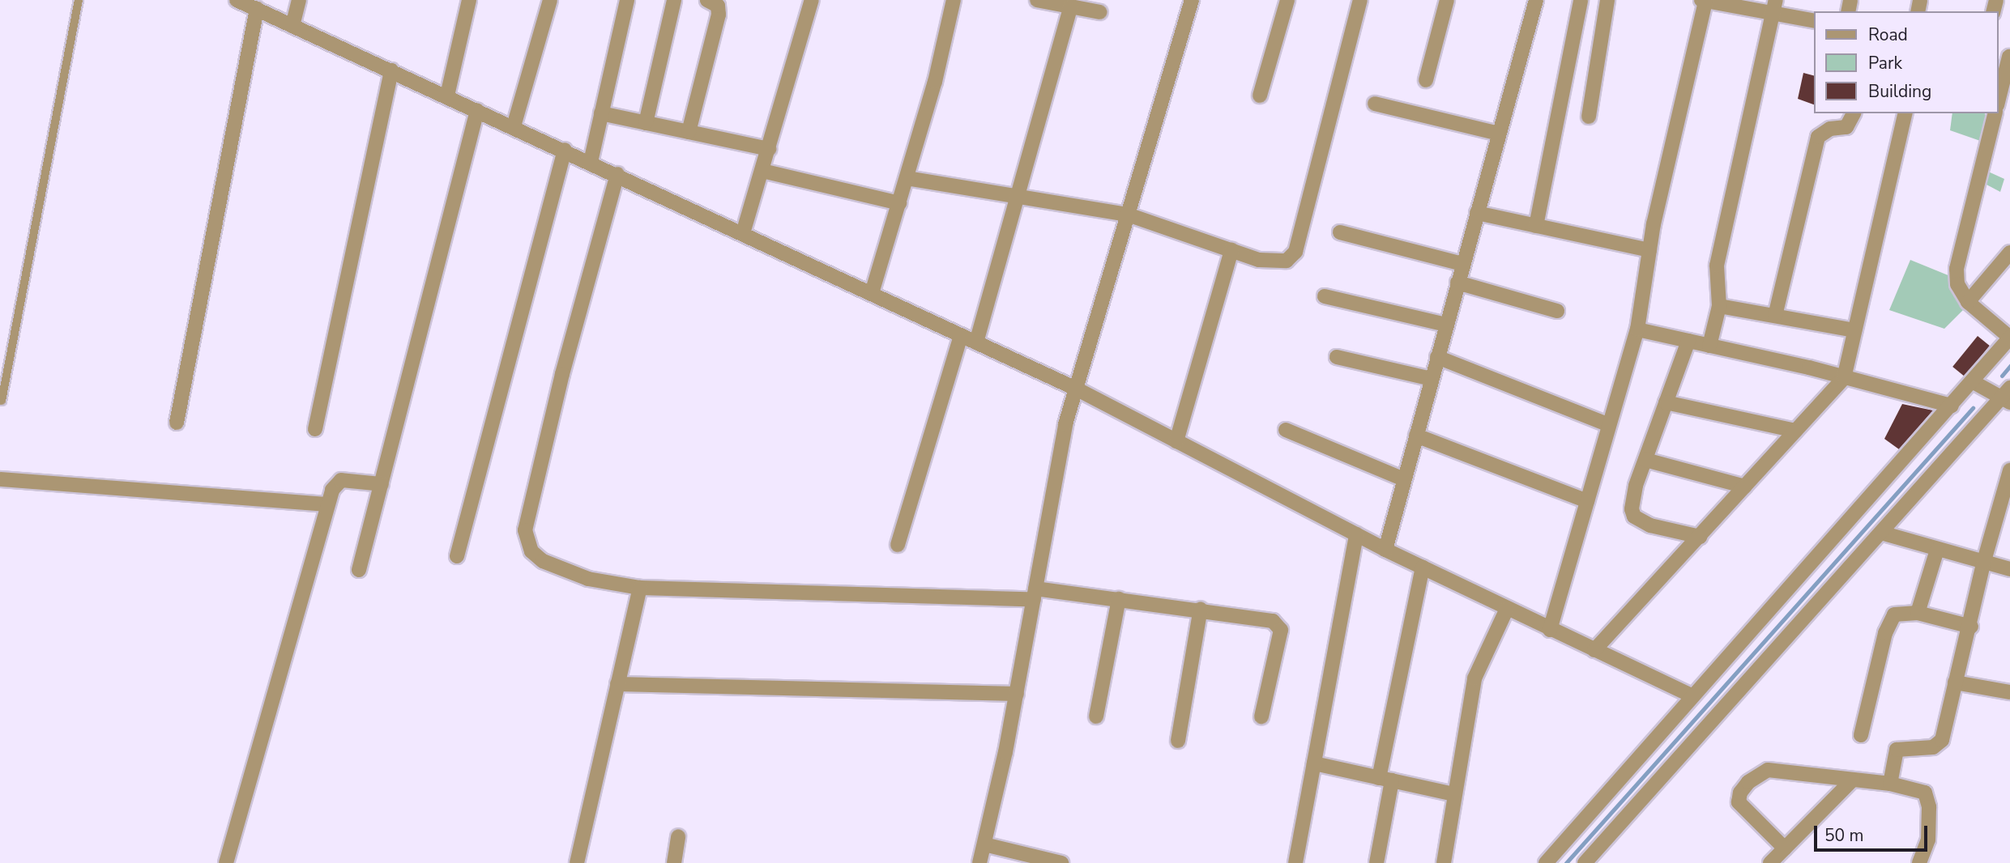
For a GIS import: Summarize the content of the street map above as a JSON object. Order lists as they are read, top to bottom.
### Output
{
  "legend": ["Road", "Park", "Building"],
  "scale_bar": "50 m"
}
